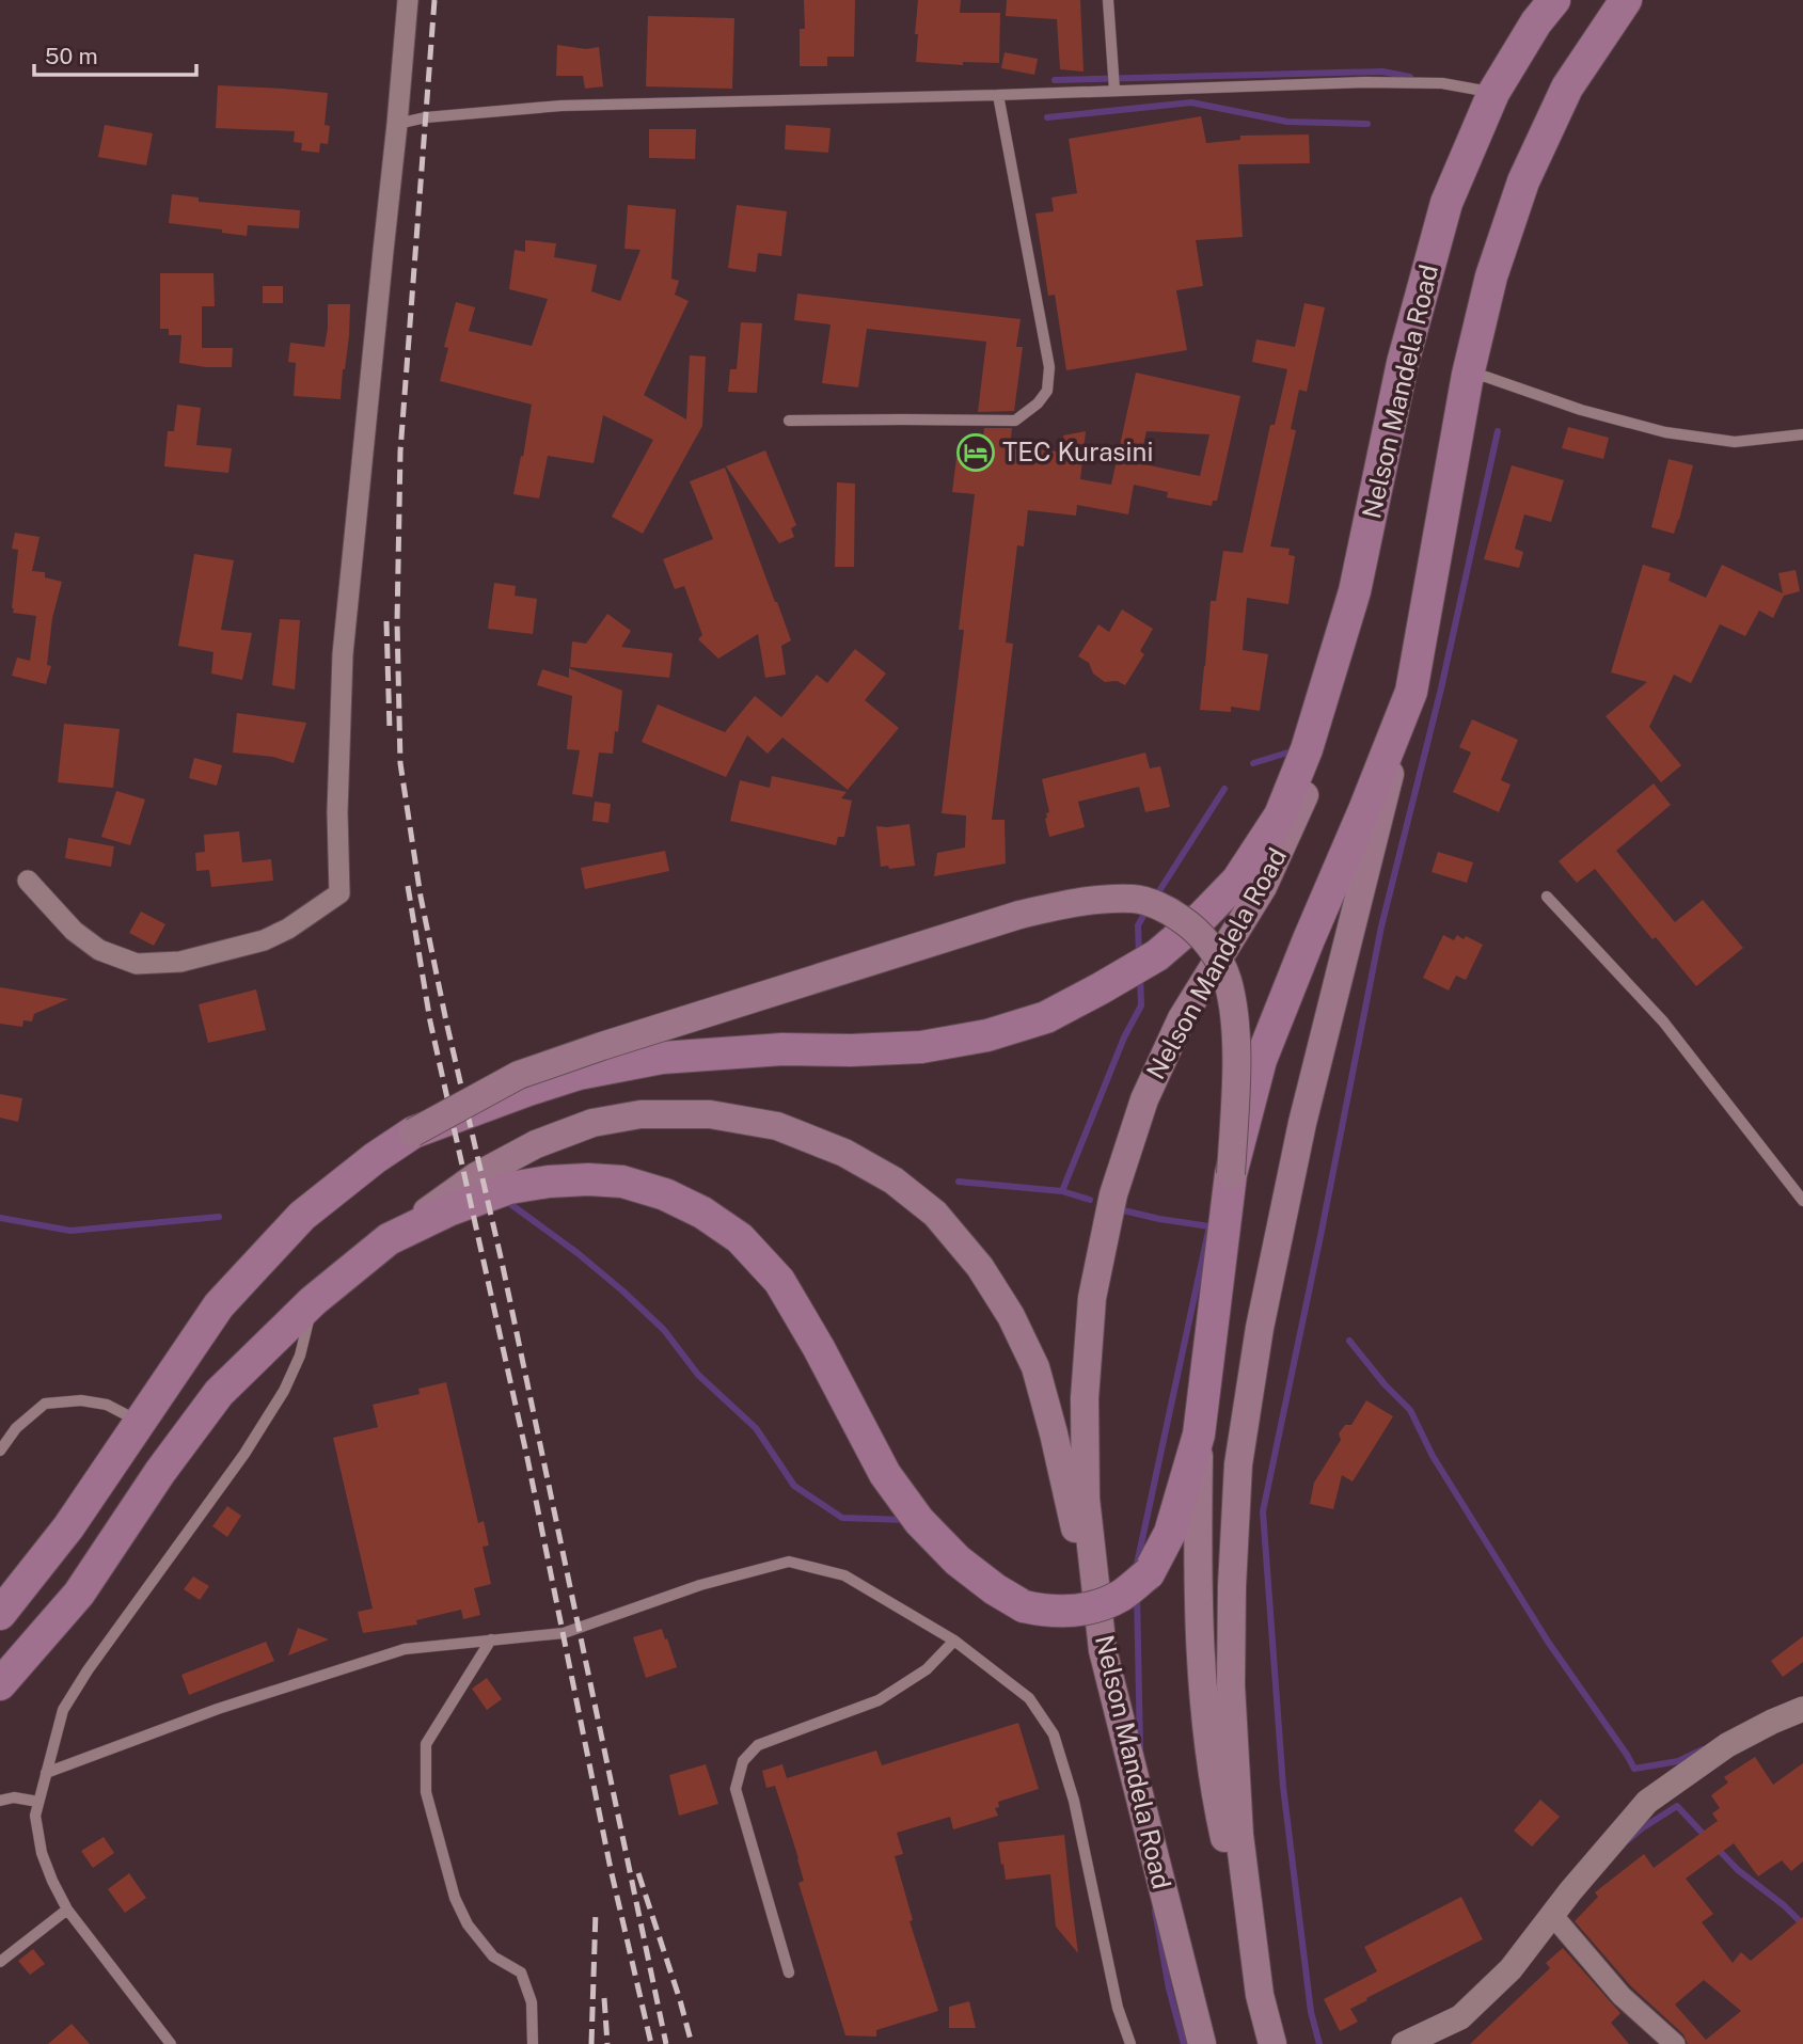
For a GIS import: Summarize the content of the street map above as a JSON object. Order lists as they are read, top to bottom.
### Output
{
  "streets": {
    "main road": ["Nelson Mandela Road"]
  },
  "places": {
    "hotel": ["TEC Kurasini"]
  },
  "scale_bar": "50 m"
}
